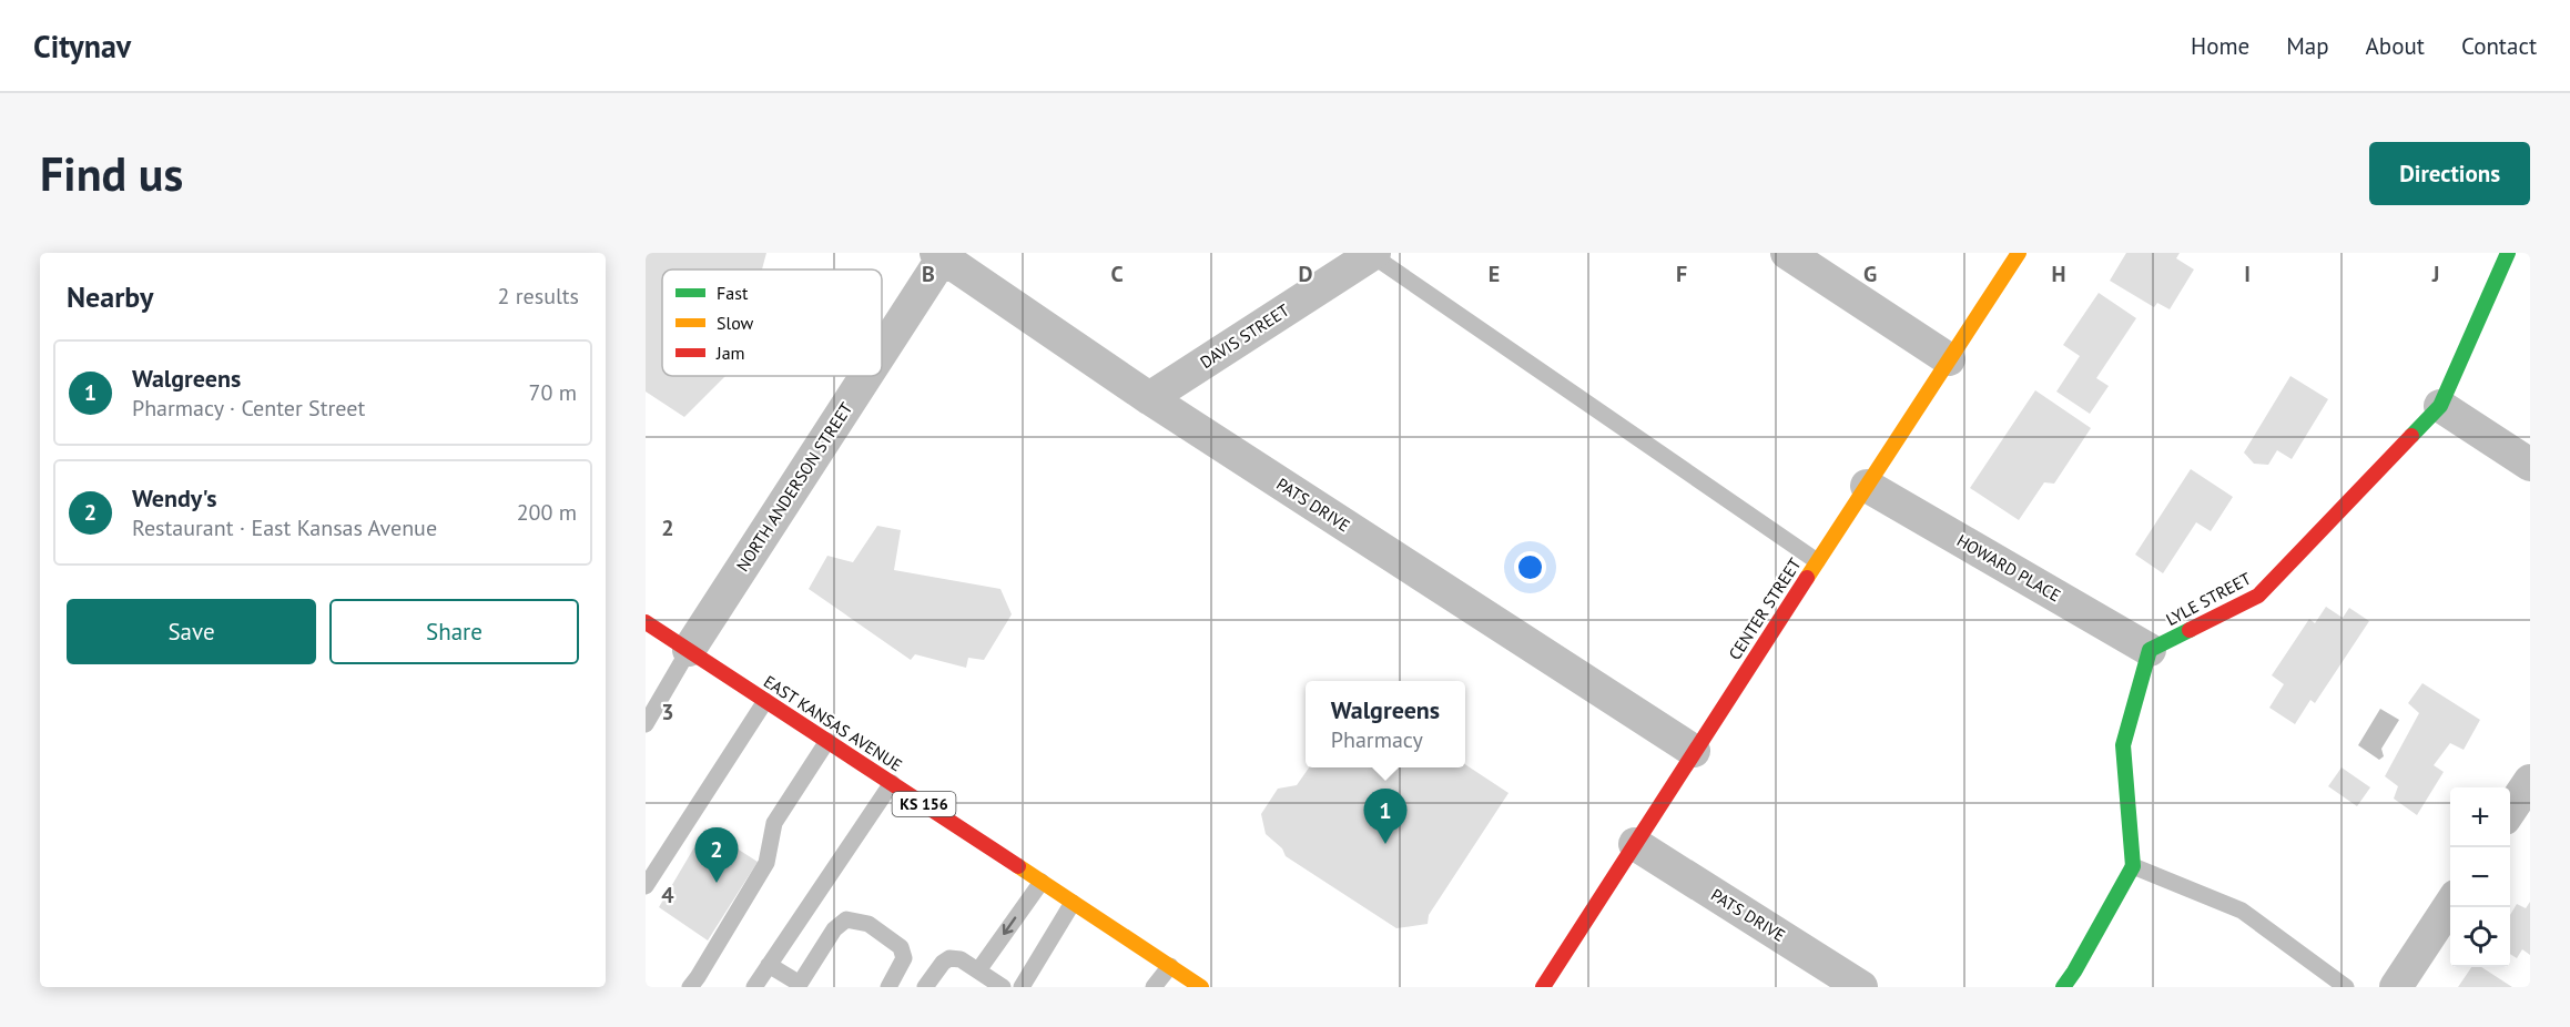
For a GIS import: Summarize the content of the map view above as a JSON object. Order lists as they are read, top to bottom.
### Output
{
  "streets": {
    "street": [
      "DAVIS STREET",
      "NORTH ANDERSON STREET",
      "PATS DRIVE",
      "HOWARD PLACE",
      "LYLE STREET",
      "CENTER STREET",
      "EAST KANSAS AVENUE",
      "KS 156"
    ]
  },
  "crossings": [
    ["DAVIS STREET", "PATS DRIVE"],
    ["NORTH ANDERSON STREET", "PATS DRIVE"],
    ["NORTH ANDERSON STREET", "EAST KANSAS AVENUE"],
    ["PATS DRIVE", "CENTER STREET"],
    ["HOWARD PLACE", "LYLE STREET"],
    ["HOWARD PLACE", "CENTER STREET"]
  ],
  "legend": ["Fast", "Slow", "Jam"],
  "page": {
    "header": "Citynav",
    "nav": [
      "Home",
      "Map",
      "About",
      "Contact"
    ],
    "buttons": [
      "Directions",
      ["Save", "Share"]
    ],
    "title": "Find us",
    "heading": ["Nearby", "2 results"],
    "list": [
      {
        "mark": "1",
        "name": "Walgreens",
        "note": "Pharmacy · Center Street",
        "value": "70 m"
      },
      {
        "mark": "2",
        "name": "Wendy's",
        "note": "Restaurant · East Kansas Avenue",
        "value": "200 m"
      }
    ],
    "popup": ["Walgreens", "Pharmacy"],
    "map_buttons": ["+", "−"],
    "pins": ["1", "2"]
  },
  "grid": {
    "columns": [
      "B",
      "C",
      "D",
      "E",
      "F",
      "G",
      "H",
      "I",
      "J"
    ],
    "rows": ["2", "3", "4"]
  }
}
